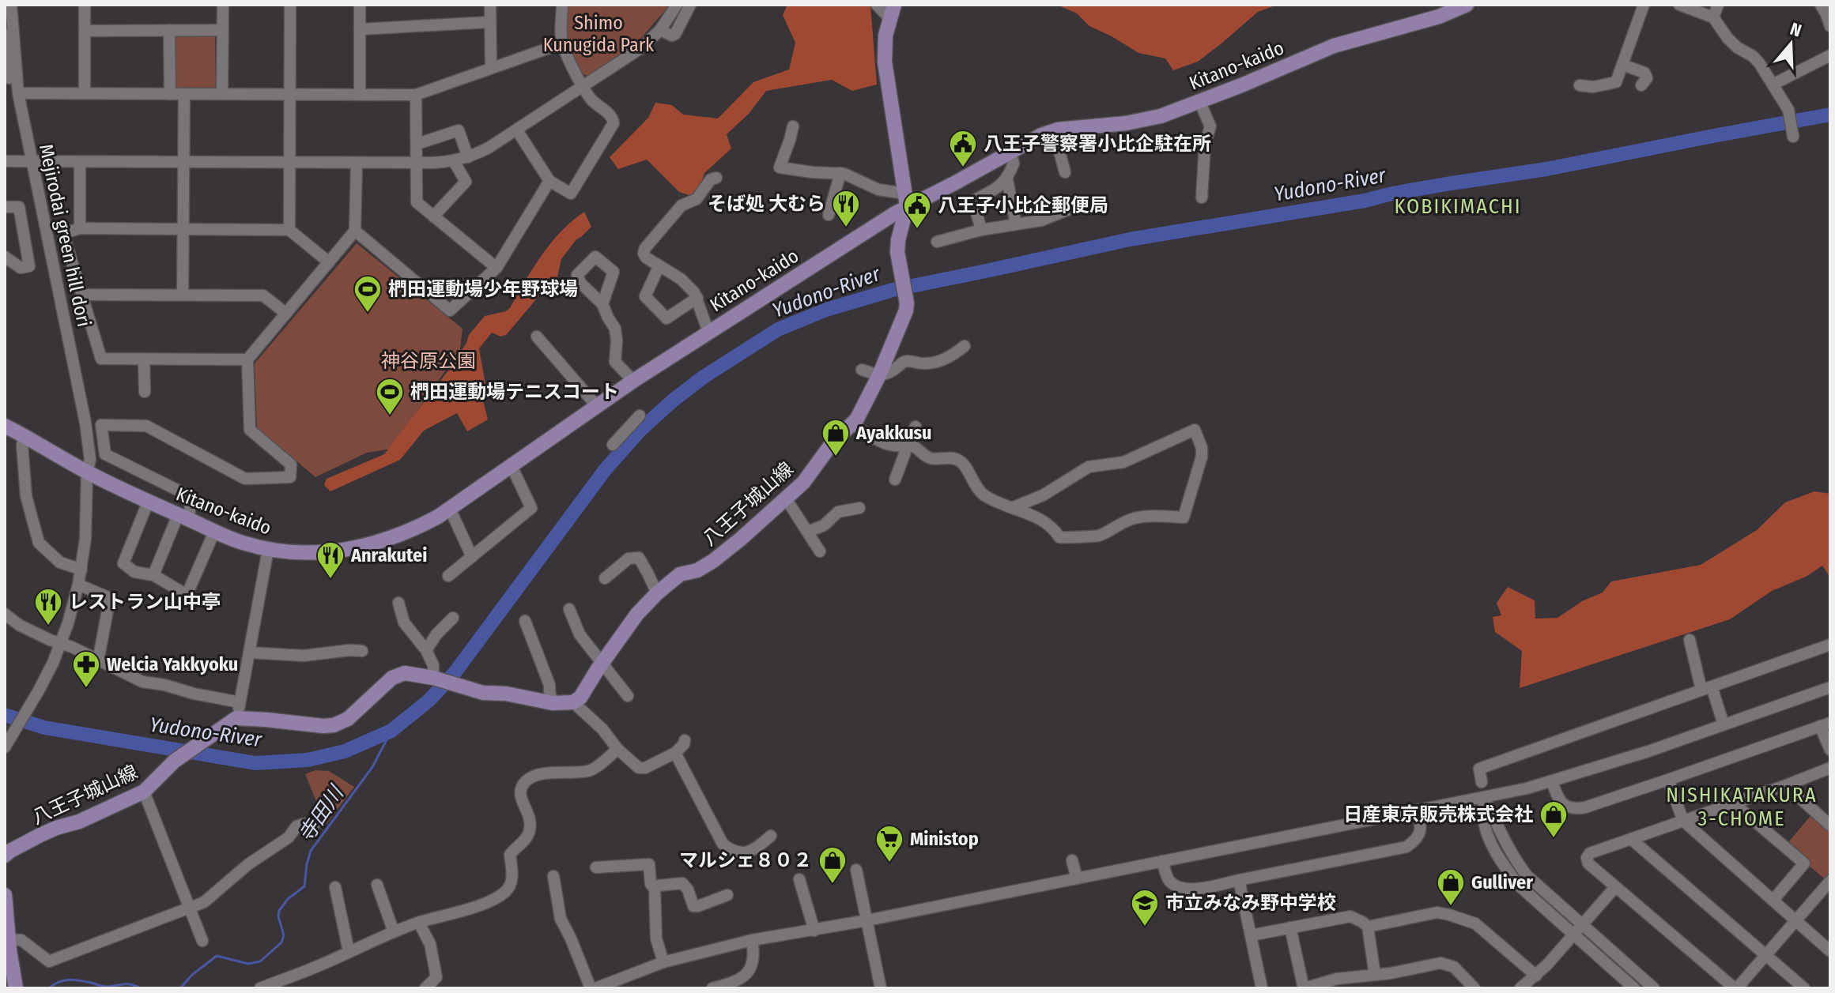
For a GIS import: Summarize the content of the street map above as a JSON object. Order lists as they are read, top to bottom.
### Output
{
  "streets": {
    "main road": ["Kitano-kaido", "八王子城山線"],
    "street": ["Mejirodai green hill dori"]
  },
  "crossings": [
    ["Kitano-kaido", "Mejirodai green hill dori"],
    ["Kitano-kaido", "八王子城山線"]
  ],
  "districts": ["KOBIKIMACHI", "NISHIKATAKURA 3-CHOME"],
  "water": ["Yudono-River", "寺田川"],
  "parks": ["Shimo Kunugida Park", "神谷原公園"],
  "places": {
    "public building": ["八王子警察署小比企駐在所", "八王子小比企郵便局"],
    "restaurant": ["そば処 大むら", "Anrakutei", "レストラン山中亭"],
    "sports": ["椚田運動場少年野球場", "椚田運動場テニスコート"],
    "shop": [
      "Ayakkusu",
      "日産東京販売株式会社",
      "マルシェ８０２",
      "Gulliver"
    ],
    "pharmacy": ["Welcia Yakkyoku"],
    "supermarket": ["Ministop"],
    "school or university": ["市立みなみ野中学校"]
  },
  "north": "top"
}
